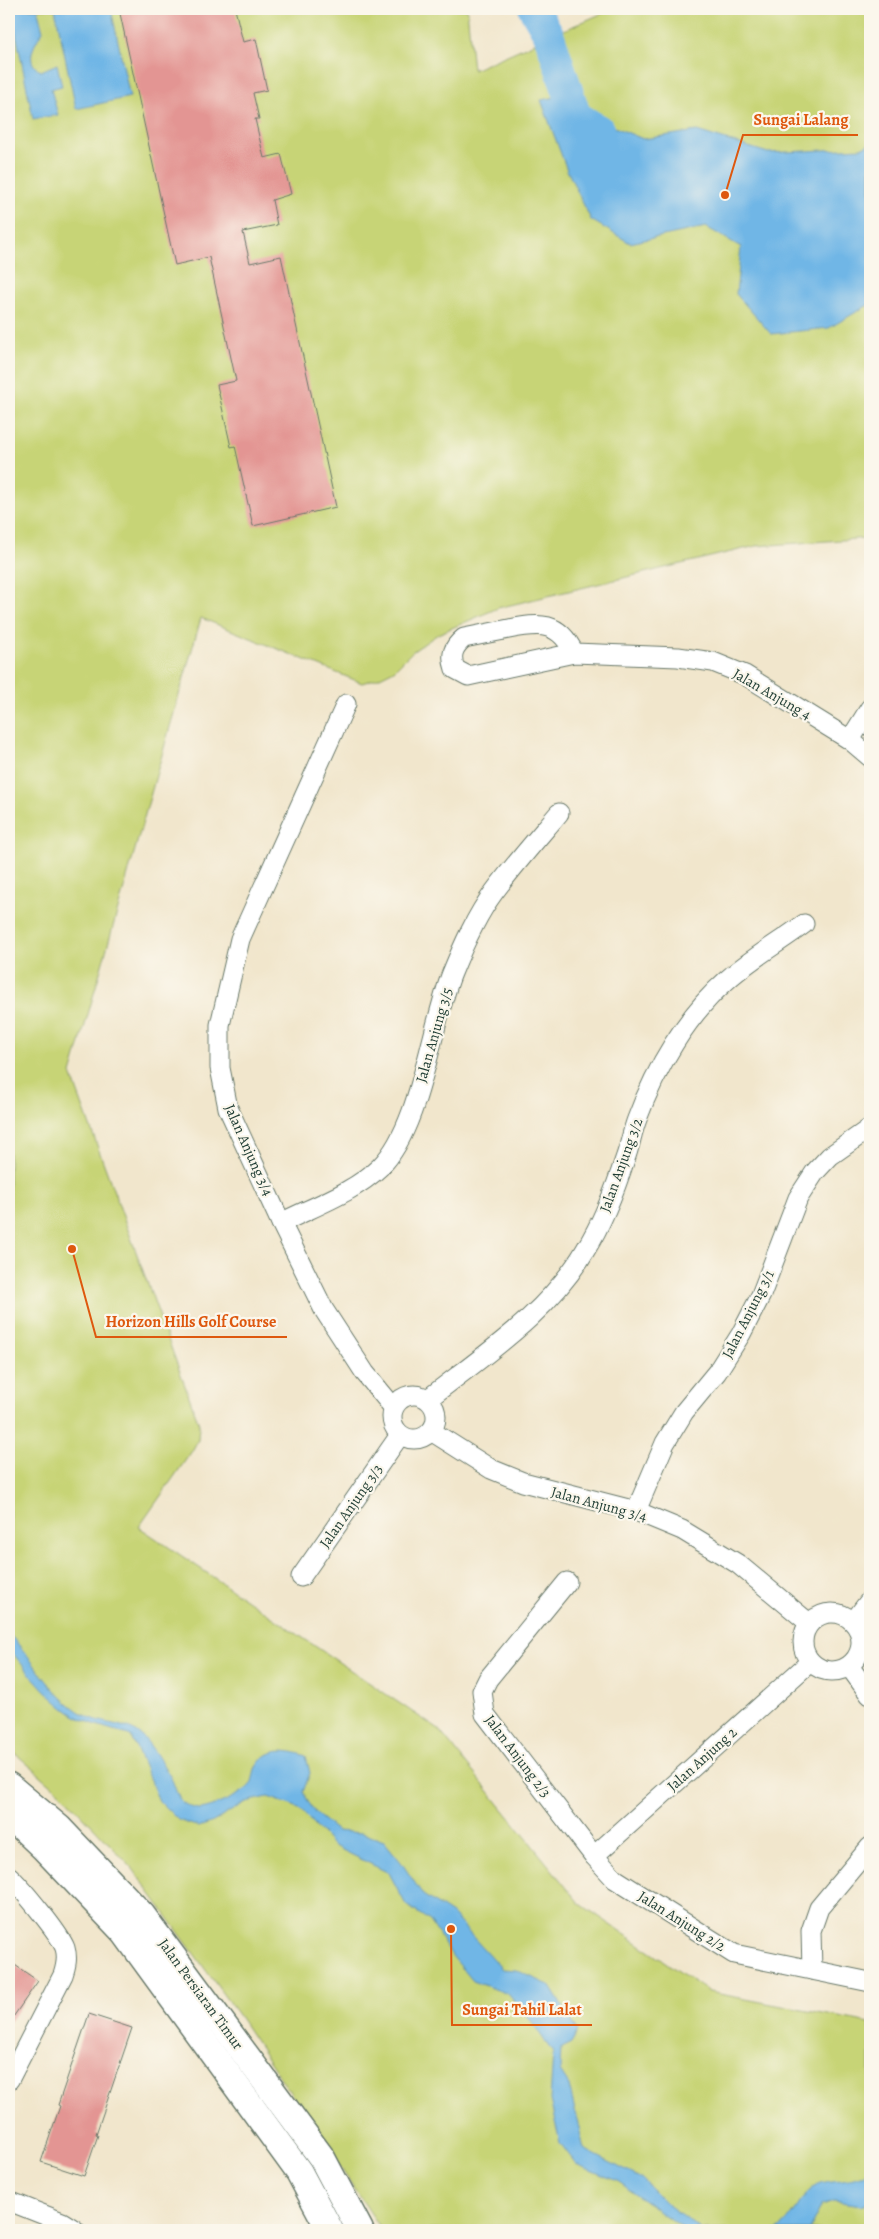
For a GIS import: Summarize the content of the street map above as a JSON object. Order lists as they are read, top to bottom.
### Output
{
  "streets": {
    "street": [
      "Jalan Anjung 4",
      "Jalan Anjung 3/5",
      "Jalan Anjung 3/4",
      "Jalan Anjung 3/2",
      "Jalan Anjung 3/1",
      "Jalan Anjung 3/3",
      "Jalan Anjung 2/3",
      "Jalan Anjung 2",
      "Jalan Anjung 2/2",
      "Jalan Persiaran Timur"
    ]
  },
  "crossings": [
    ["Jalan Anjung 3/5", "Jalan Anjung 3/4"],
    ["Jalan Anjung 3/4", "Jalan Anjung 3/2"],
    ["Jalan Anjung 3/4", "Jalan Anjung 3/1"],
    ["Jalan Anjung 3/4", "Jalan Anjung 3/3"],
    ["Jalan Anjung 3/4", "Jalan Anjung 2"],
    ["Jalan Anjung 3/2", "Jalan Anjung 3/3"],
    ["Jalan Anjung 2/3", "Jalan Anjung 2"],
    ["Jalan Anjung 2/3", "Jalan Anjung 2/2"],
    ["Jalan Anjung 2", "Jalan Anjung 2/2"]
  ],
  "places": ["Sungai Lalang", "Horizon Hills Golf Course", "Sungai Tahil Lalat"]
}
